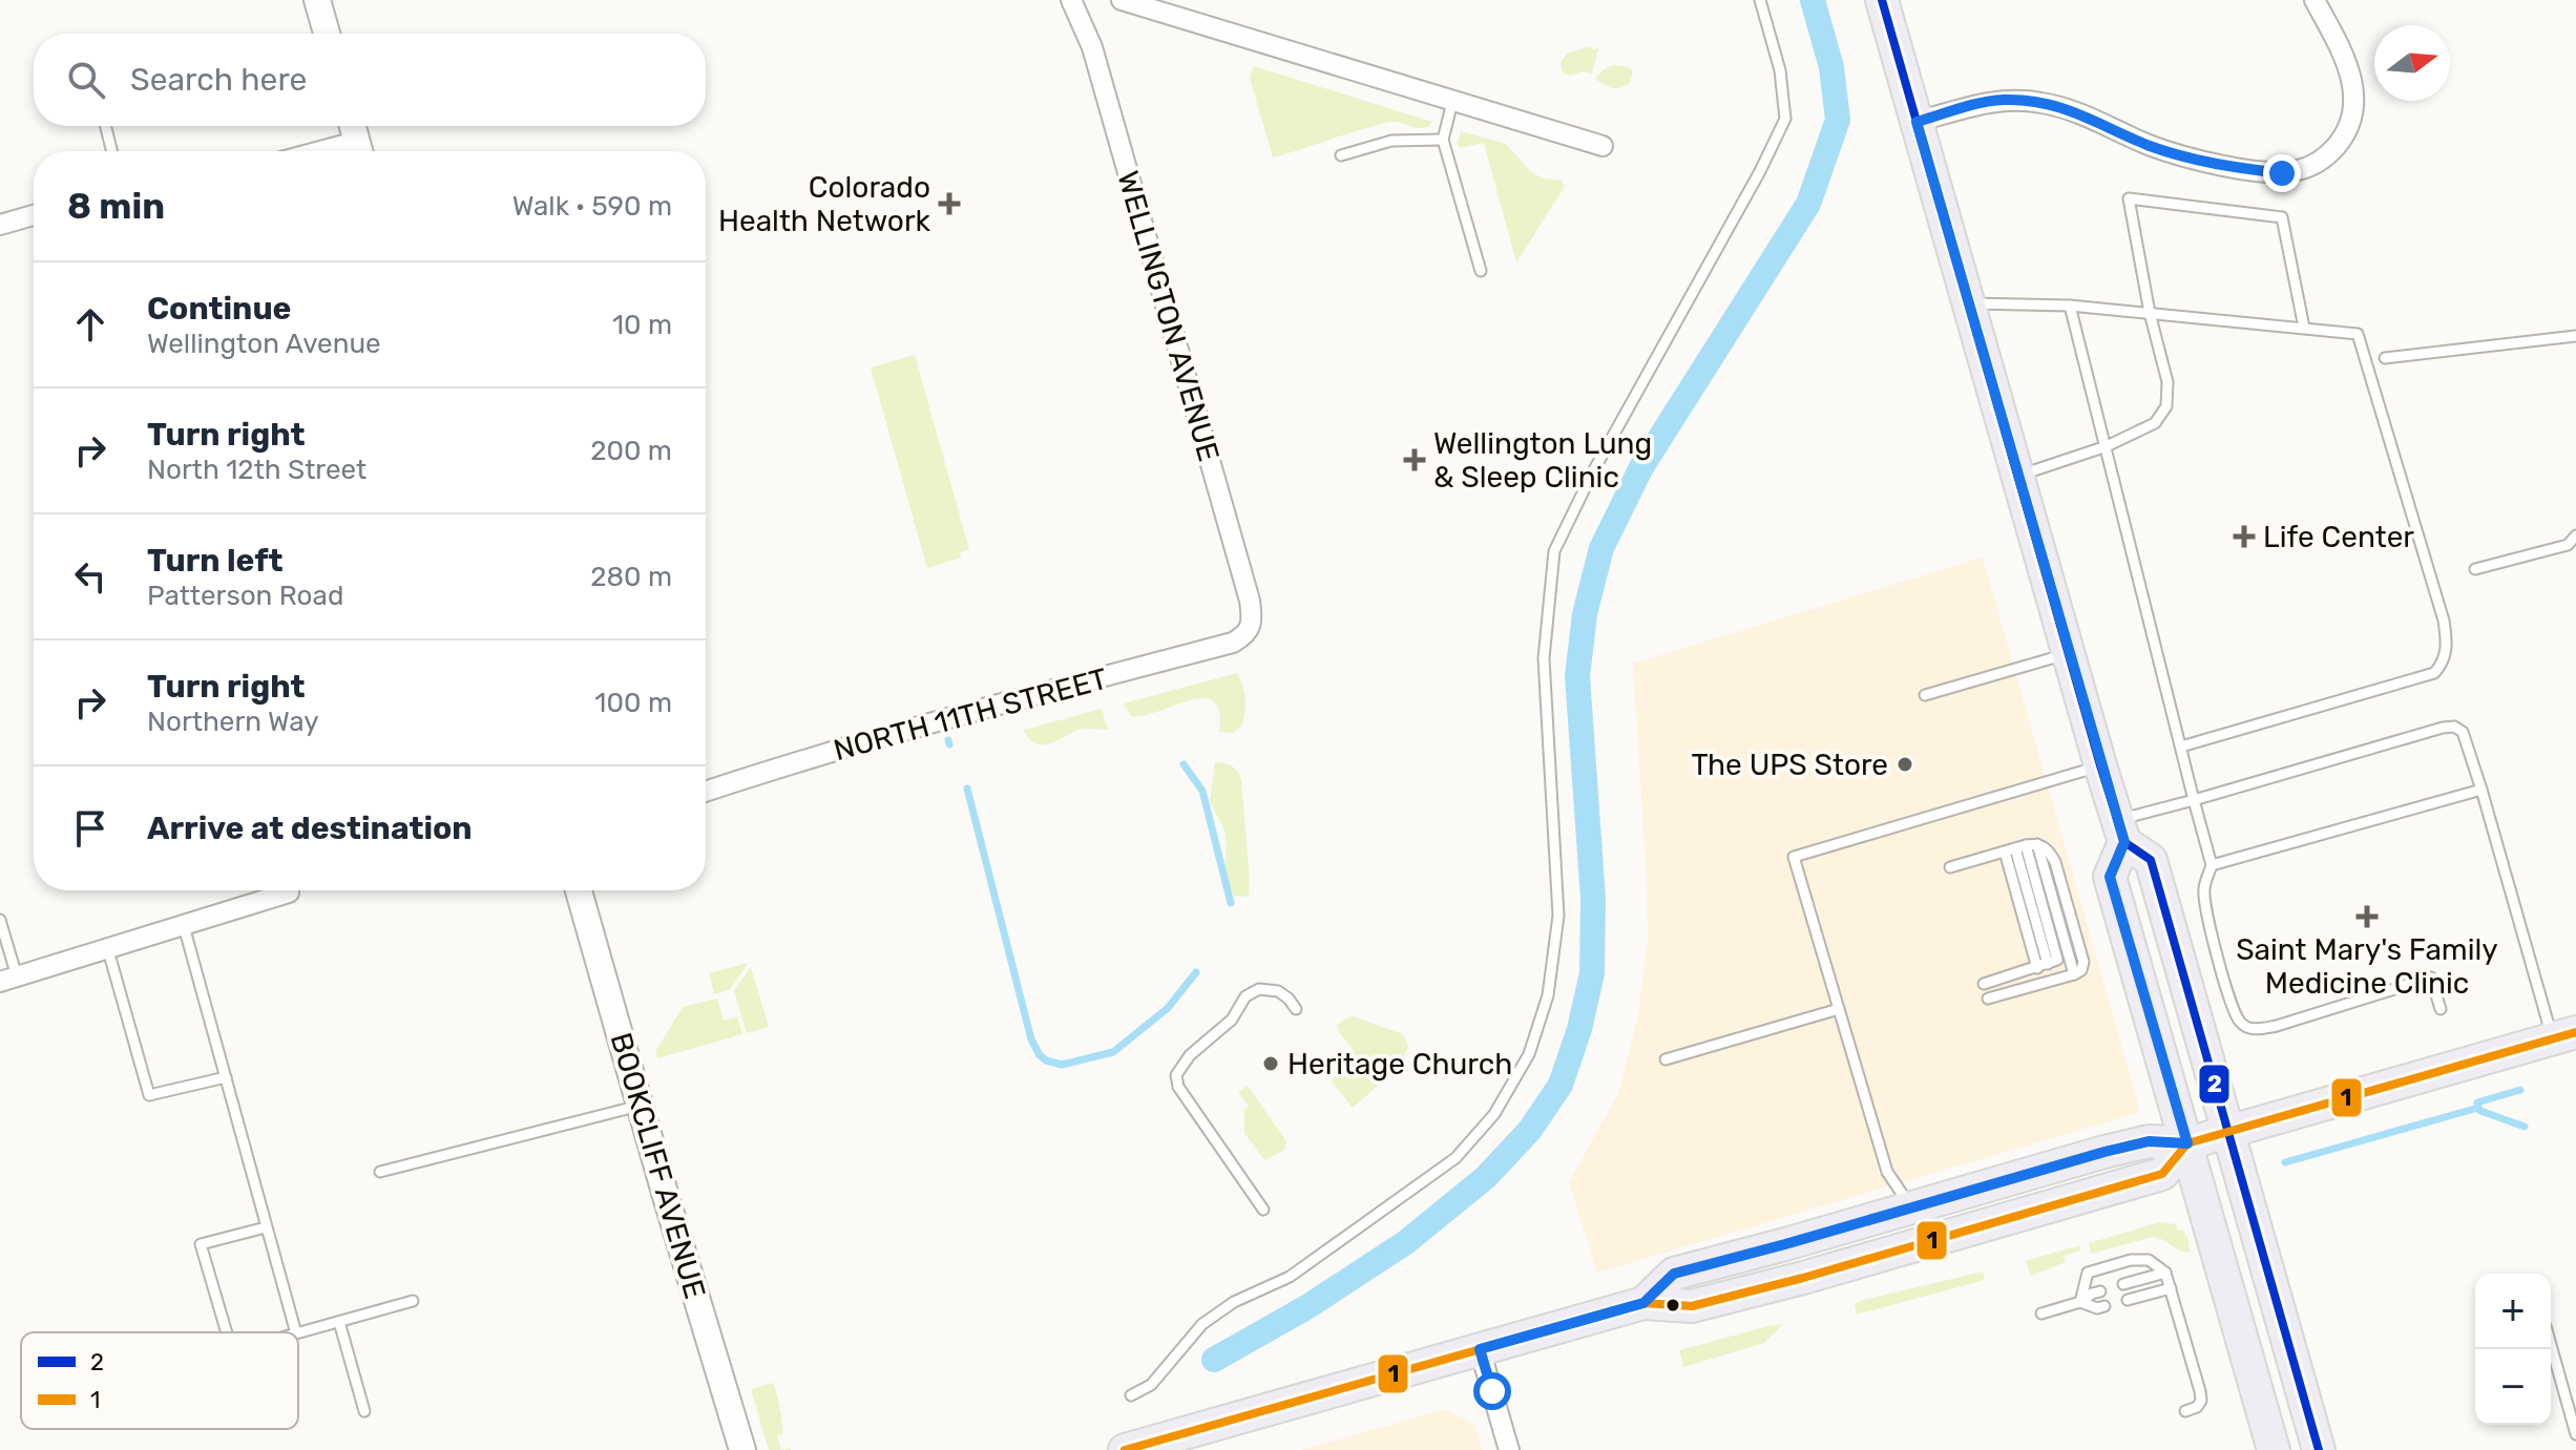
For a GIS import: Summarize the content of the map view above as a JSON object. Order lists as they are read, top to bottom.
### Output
{
  "streets": {
    "street": ["WELLINGTON AVENUE", "NORTH 11TH STREET", "BOOKCLIFF AVENUE"]
  },
  "crossings": [
    ["WELLINGTON AVENUE", "NORTH 11TH STREET"]
  ],
  "places": {
    "health": [
      "Colorado Health Network",
      "Wellington Lung & Sleep Clinic",
      "Life Center",
      "Saint Mary's Family Medicine Clinic"
    ],
    "other": ["The UPS Store", "Heritage Church"]
  },
  "lines": ["transit line 2", "transit line 1"],
  "legend": ["2", "1"],
  "north": "right",
  "page": {
    "search": "Search here",
    "heading": ["8 min", "Walk · 590 m"],
    "list": [
      ["Continue", "Wellington Avenue", "10 m"],
      ["Turn right", "North 12th Street", "200 m"],
      ["Turn left", "Patterson Road", "280 m"],
      ["Turn right", "Northern Way", "100 m"],
      "Arrive at destination"
    ],
    "map_buttons": ["+", "−"]
  }
}
